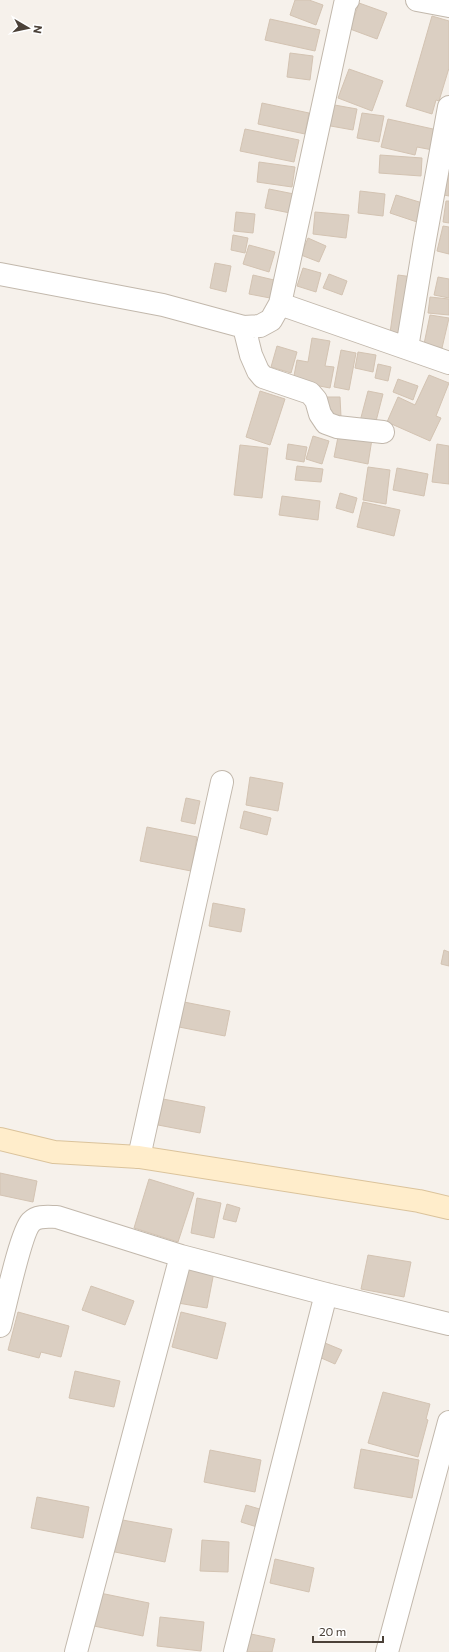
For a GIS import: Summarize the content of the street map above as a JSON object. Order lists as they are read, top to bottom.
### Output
{
  "scale_bar": "20 m",
  "north": "right"
}
